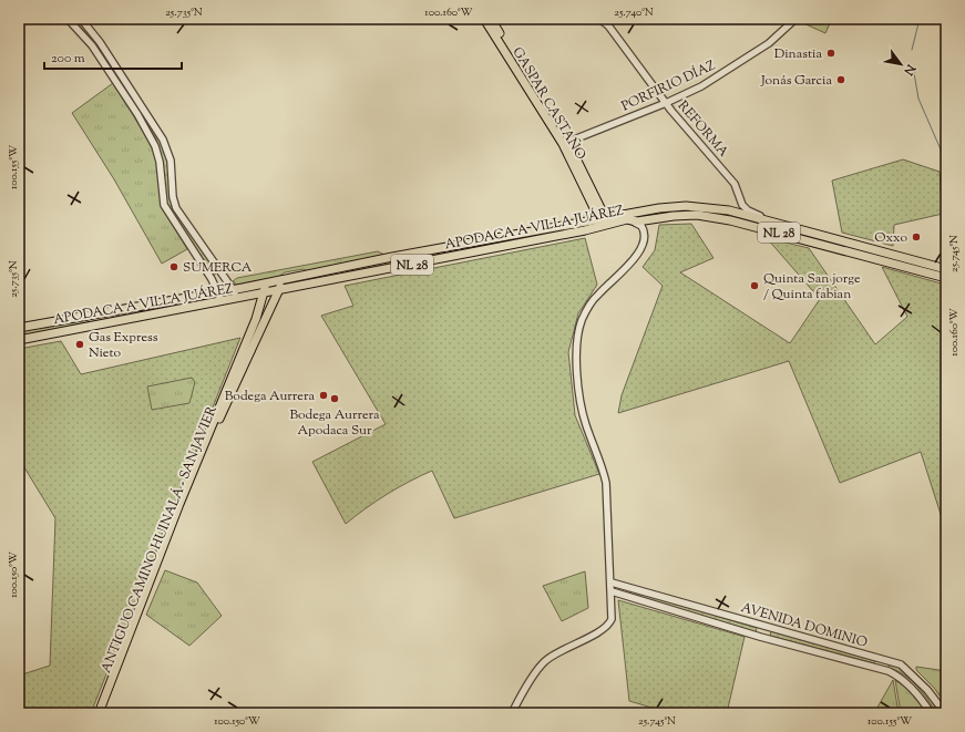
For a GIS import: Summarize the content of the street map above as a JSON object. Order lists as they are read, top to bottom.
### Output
{
  "streets": {
    "main road": [
      "GASPAR CASTAÑO",
      "APODACA A VILLA JUÁREZ",
      "NL 28",
      "ANTIGUO CAMINO HUINALÁ - SAN JAVIER"
    ],
    "street": ["PORFIRIO DÍAZ", "REFORMA", "AVENIDA DOMINIO"]
  },
  "crossings": [
    ["PORFIRIO DÍAZ", "GASPAR CASTAÑO"],
    ["PORFIRIO DÍAZ", "REFORMA"],
    ["GASPAR CASTAÑO", "APODACA A VILLA JUÁREZ"],
    ["REFORMA", "APODACA A VILLA JUÁREZ"],
    ["APODACA A VILLA JUÁREZ", "ANTIGUO CAMINO HUINALÁ - SAN JAVIER"]
  ],
  "places": [
    "Dinastia",
    "Jonás Garcia",
    "Oxxo",
    "SUMERCA",
    "Quinta San jorge / Quinta fabian",
    "Gas Express Nieto",
    "Bodega Aurrera",
    "Bodega Aurrera Apodaca Sur"
  ],
  "scale_bar": "200 m",
  "north": "bottom right",
  "coordinates": [
    "25.735°N",
    "100.160°W",
    "25.740°N",
    "100.155°W",
    "25.745°N",
    "100.150°W"
  ]
}
